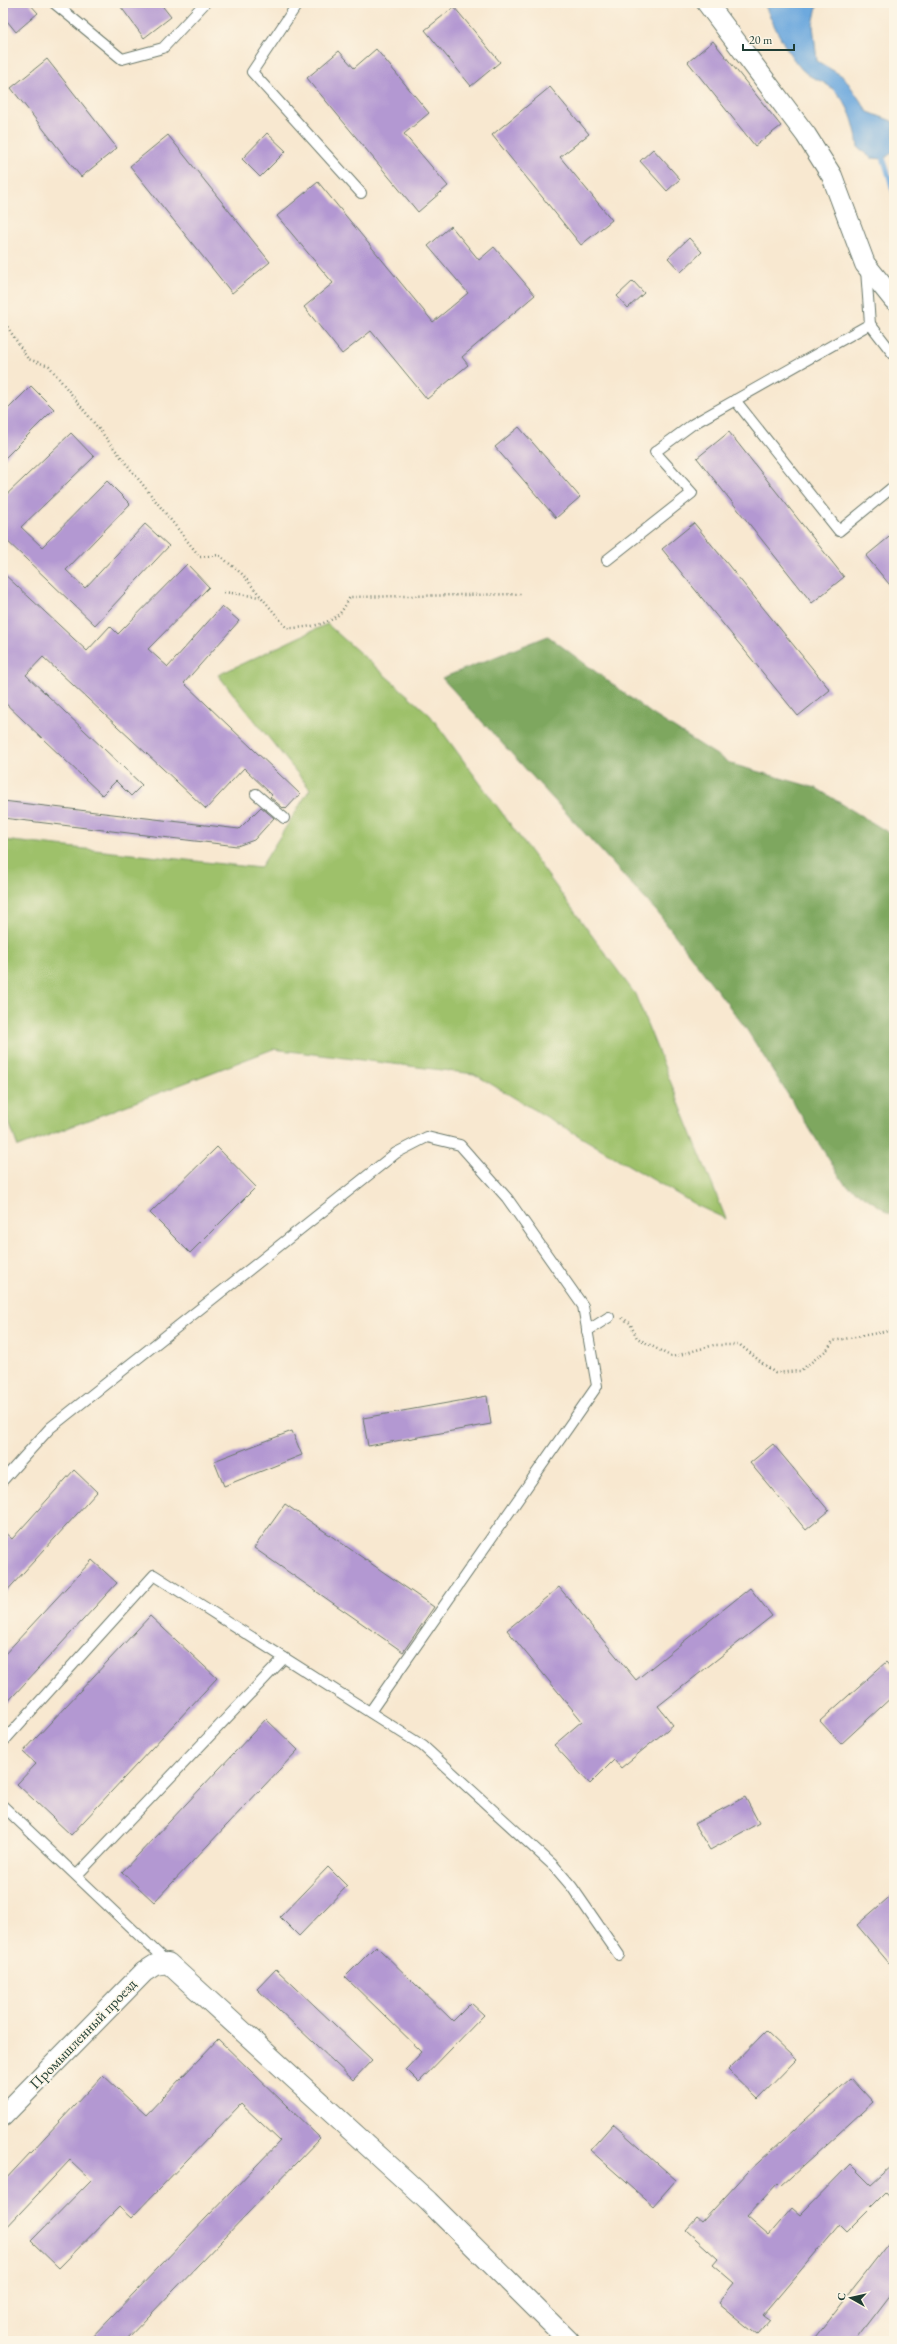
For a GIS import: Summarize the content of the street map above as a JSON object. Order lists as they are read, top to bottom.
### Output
{
  "streets": {
    "street": ["Промышленный проезд"]
  },
  "scale_bar": "20 m",
  "north": "left"
}
